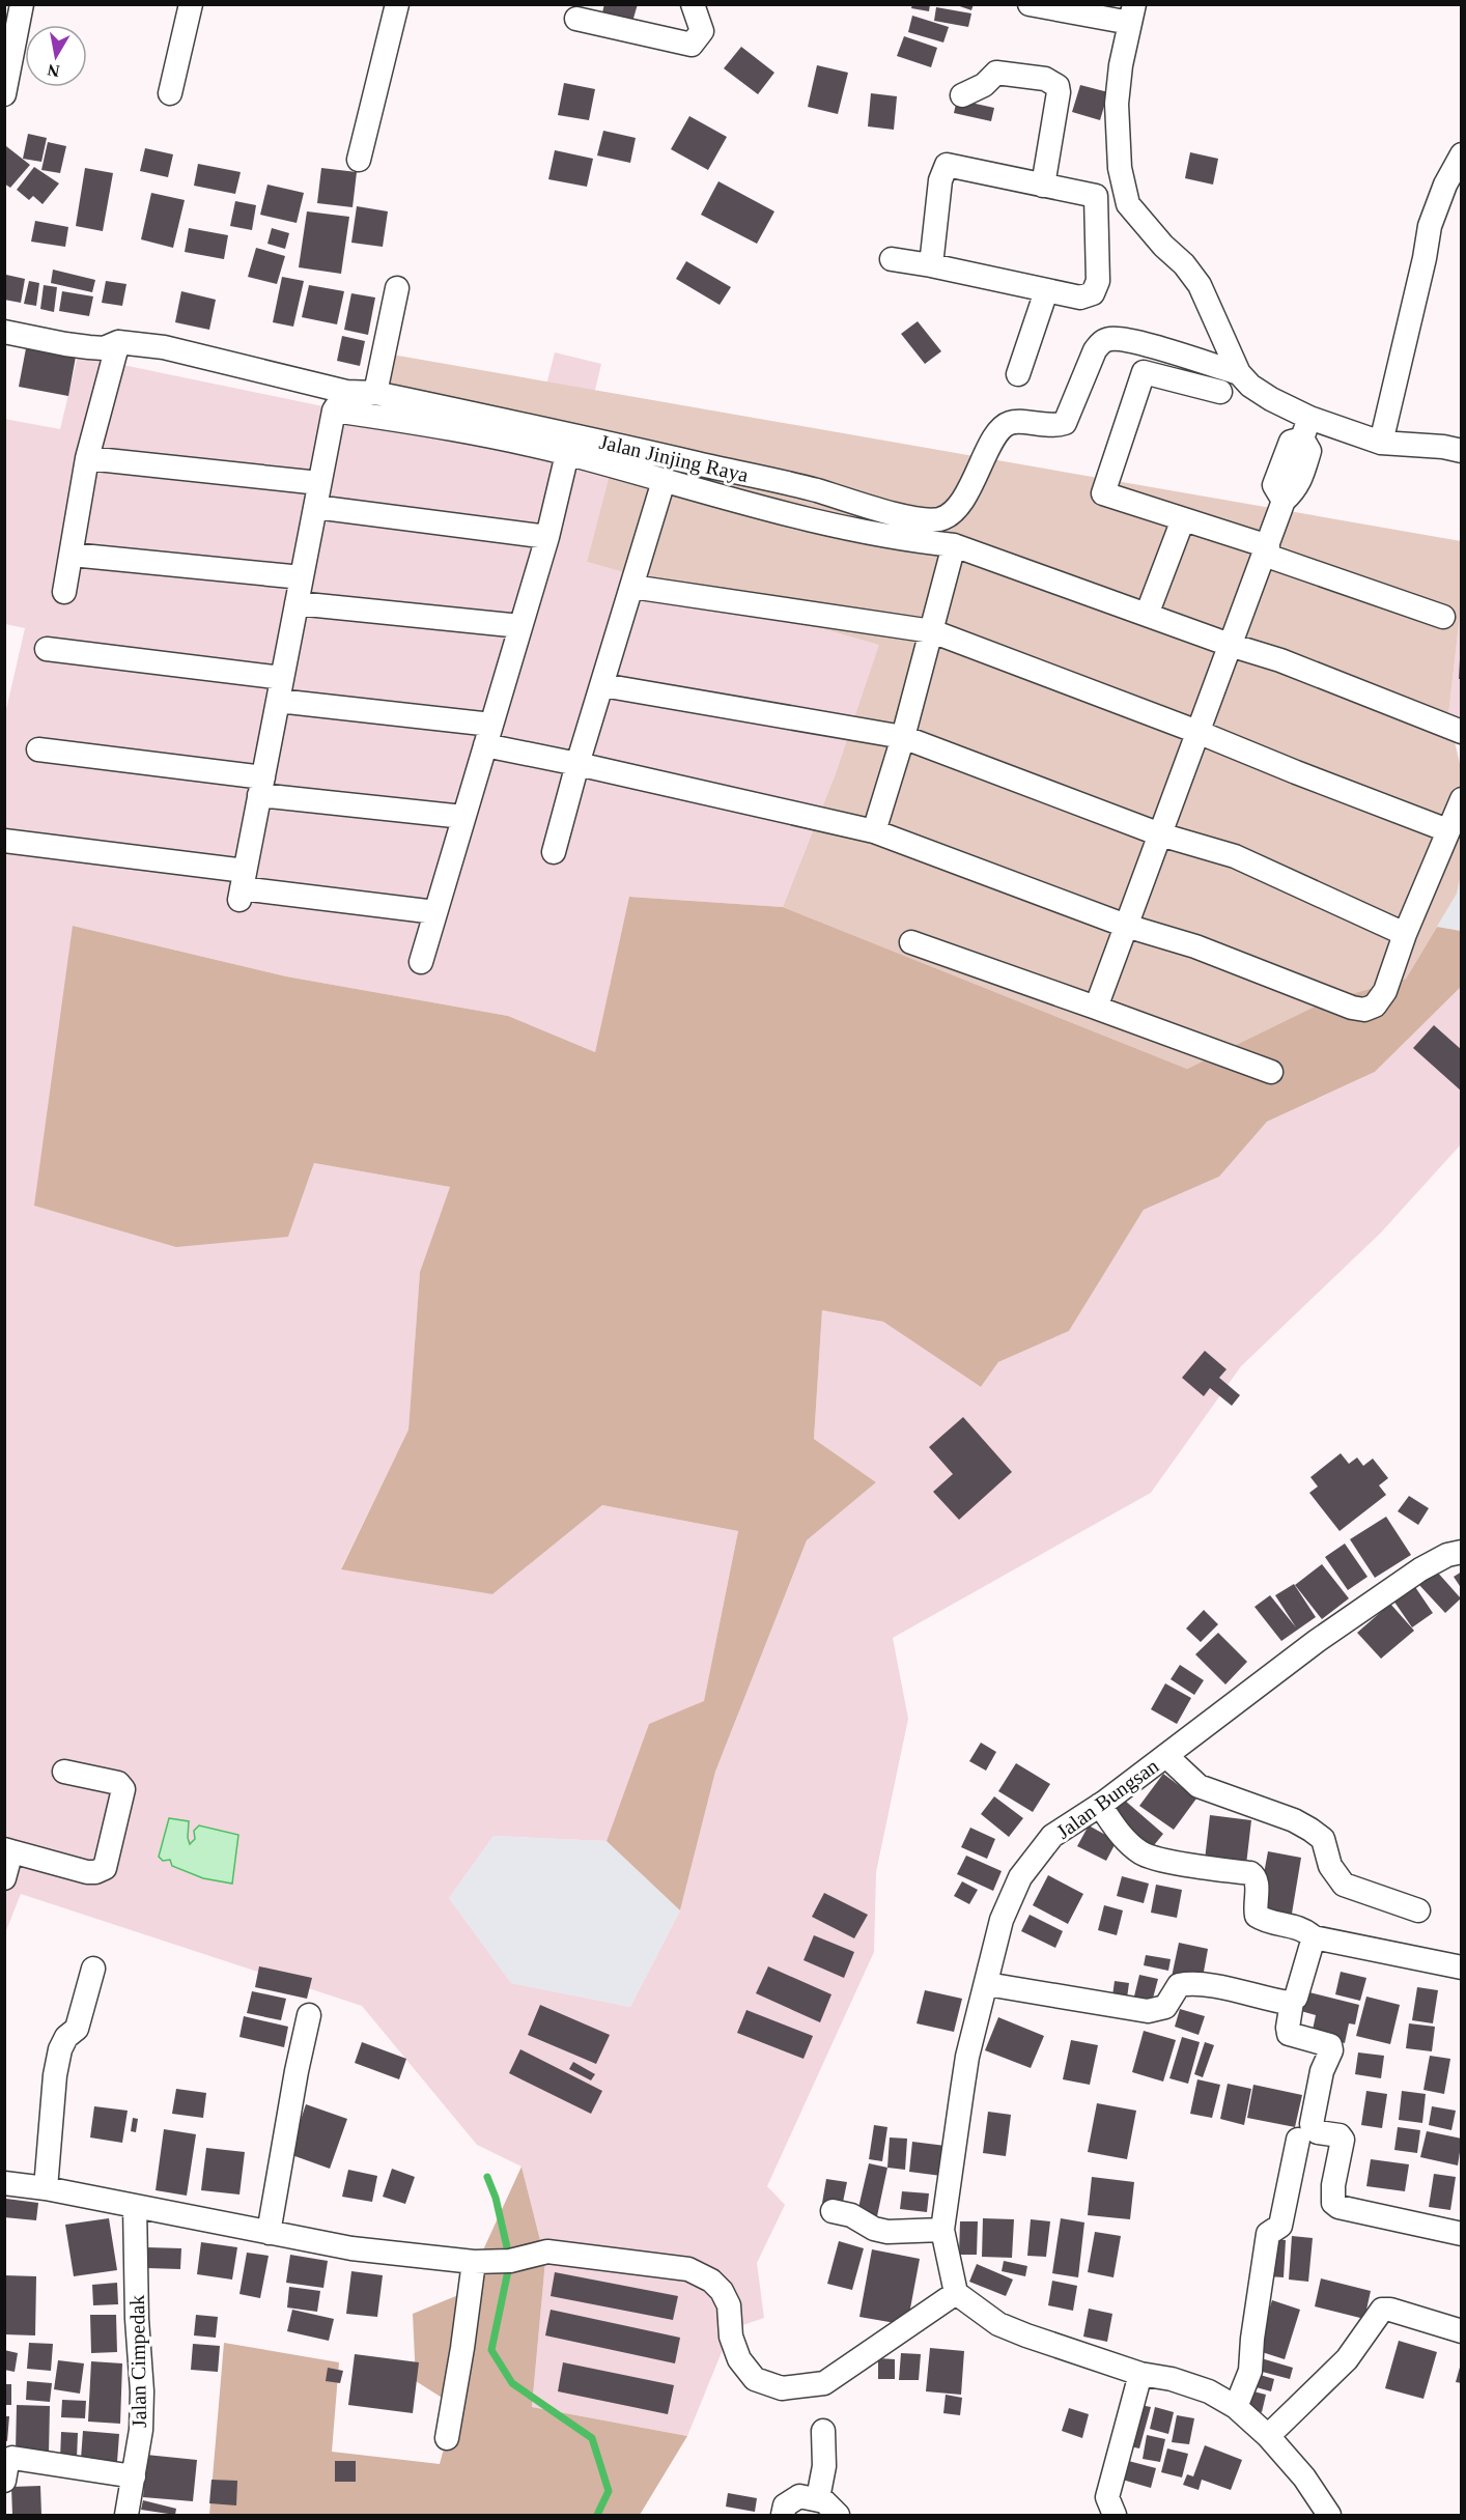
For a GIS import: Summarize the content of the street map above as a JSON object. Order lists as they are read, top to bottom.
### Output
{
  "streets": {
    "street": ["Jalan Jinjing Raya", "Jalan Bungsan", "Jalan Cimpedak"]
  },
  "north": "bottom"
}
